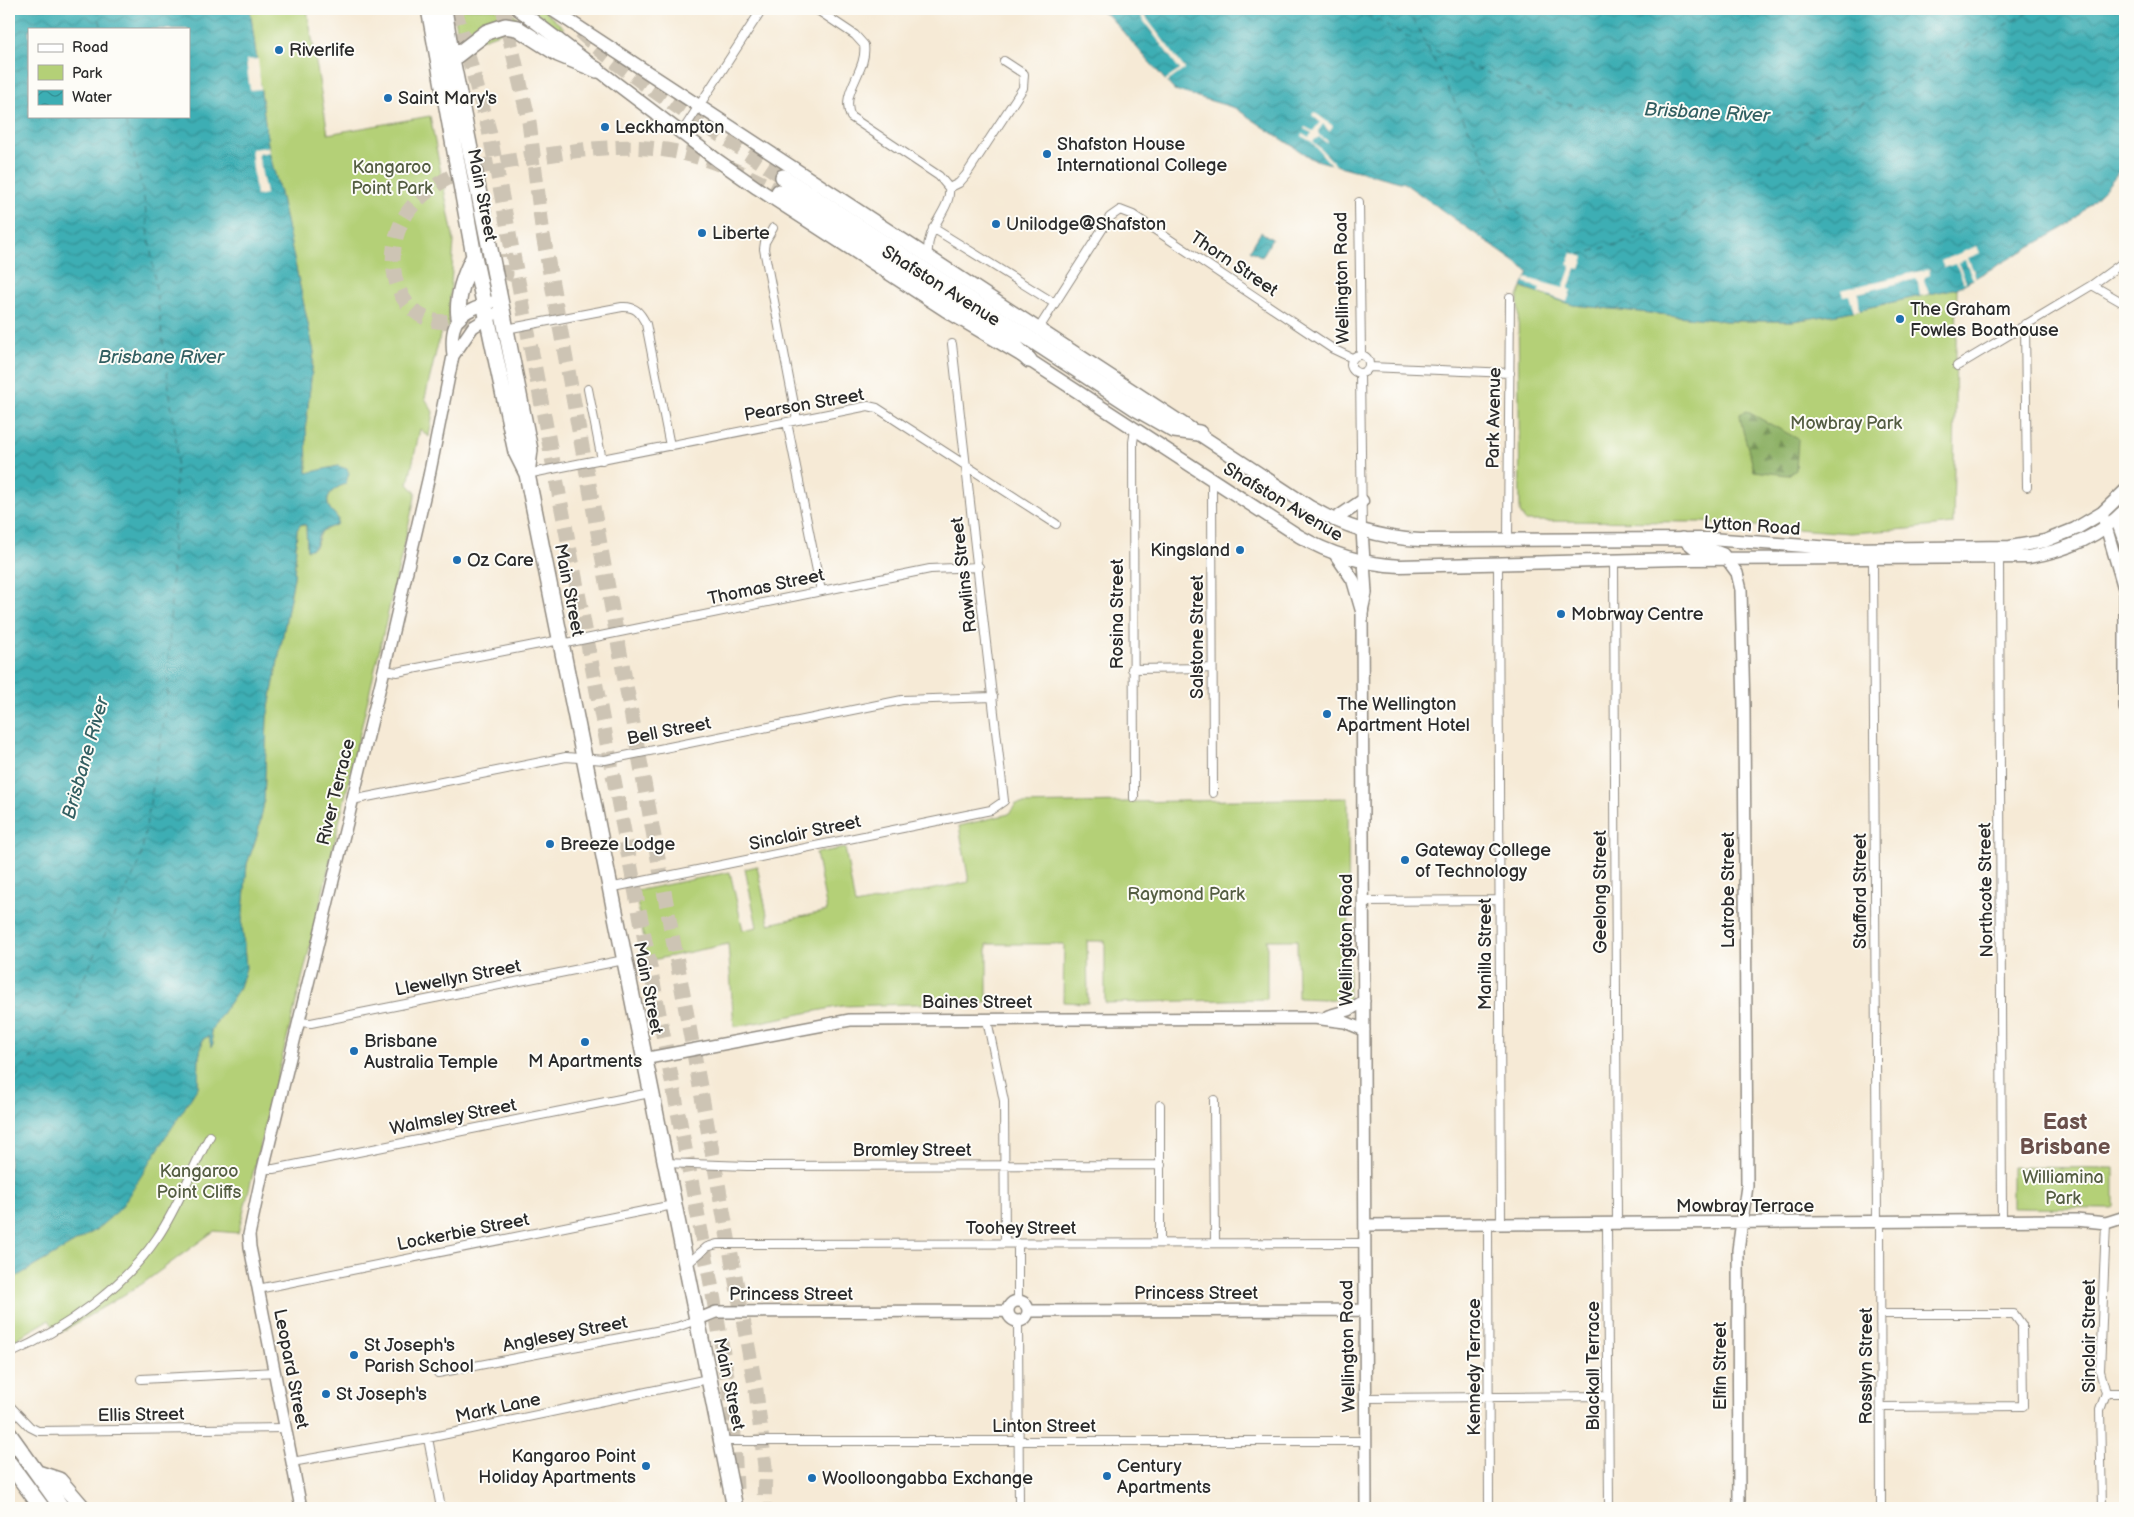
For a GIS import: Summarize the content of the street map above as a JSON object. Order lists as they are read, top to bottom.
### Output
{
  "streets": {
    "highway": ["Main Street"],
    "main road": [
      "Wellington Road",
      "Shafston Avenue",
      "Lytton Road",
      "River Terrace",
      "Latrobe Street",
      "Baines Street",
      "Mowbray Terrace",
      "Princess Street",
      "Elfin Street",
      "Leopard Street"
    ],
    "street": [
      "Thorn Street",
      "Pearson Street",
      "Park Avenue",
      "Rawlins Street",
      "Thomas Street",
      "Rosina Street",
      "Salstone Street",
      "Bell Street",
      "Sinclair Street",
      "Northcote Street",
      "Stafford Street",
      "Geelong Street",
      "Manilla Street",
      "Llewellyn Street",
      "Walmsley Street",
      "Bromley Street",
      "Toohey Street",
      "Lockerbie Street",
      "Anglesey Street",
      "Blackall Terrace",
      "Rosslyn Street",
      "Kennedy Terrace",
      "Mark Lane",
      "Ellis Street",
      "Linton Street"
    ]
  },
  "crossings": [
    ["Main Street", "Pearson Street"],
    ["Main Street", "Thomas Street"],
    ["Main Street", "Bell Street"],
    ["Main Street", "River Terrace"],
    ["Main Street", "Sinclair Street"],
    ["Main Street", "Llewellyn Street"],
    ["Main Street", "Baines Street"],
    ["Main Street", "Walmsley Street"],
    ["Main Street", "Bromley Street"],
    ["Main Street", "Toohey Street"],
    ["Main Street", "Lockerbie Street"],
    ["Main Street", "Princess Street"],
    ["Main Street", "Anglesey Street"],
    ["Main Street", "Mark Lane"],
    ["Main Street", "Linton Street"],
    ["Thorn Street", "Wellington Road"],
    ["Thorn Street", "Shafston Avenue"],
    ["Wellington Road", "Shafston Avenue"],
    ["Wellington Road", "Lytton Road"],
    ["Wellington Road", "Baines Street"],
    ["Wellington Road", "Mowbray Terrace"],
    ["Wellington Road", "Toohey Street"],
    ["Wellington Road", "Princess Street"],
    ["Wellington Road", "Linton Street"],
    ["Shafston Avenue", "Lytton Road"],
    ["Shafston Avenue", "Rosina Street"],
    ["Shafston Avenue", "Salstone Street"],
    ["Pearson Street", "Rawlins Street"],
    ["Park Avenue", "Lytton Road"],
    ["Lytton Road", "Latrobe Street"],
    ["Lytton Road", "Northcote Street"],
    ["Lytton Road", "Stafford Street"],
    ["Lytton Road", "Geelong Street"],
    ["Lytton Road", "Manilla Street"],
    ["Rawlins Street", "Thomas Street"],
    ["Rawlins Street", "Bell Street"],
    ["Rawlins Street", "Sinclair Street"],
    ["Thomas Street", "River Terrace"],
    ["Bell Street", "River Terrace"],
    ["River Terrace", "Llewellyn Street"],
    ["River Terrace", "Walmsley Street"],
    ["River Terrace", "Leopard Street"],
    ["Sinclair Street", "Mowbray Terrace"],
    ["Latrobe Street", "Mowbray Terrace"],
    ["Latrobe Street", "Elfin Street"],
    ["Northcote Street", "Mowbray Terrace"],
    ["Stafford Street", "Mowbray Terrace"],
    ["Stafford Street", "Rosslyn Street"],
    ["Geelong Street", "Mowbray Terrace"],
    ["Geelong Street", "Blackall Terrace"],
    ["Manilla Street", "Mowbray Terrace"],
    ["Mowbray Terrace", "Blackall Terrace"],
    ["Mowbray Terrace", "Elfin Street"],
    ["Mowbray Terrace", "Rosslyn Street"],
    ["Mowbray Terrace", "Kennedy Terrace"],
    ["Lockerbie Street", "Leopard Street"],
    ["Princess Street", "Anglesey Street"],
    ["Leopard Street", "Mark Lane"],
    ["Leopard Street", "Ellis Street"]
  ],
  "districts": ["East Brisbane"],
  "water": ["Brisbane River"],
  "parks": [
    "Kangaroo Point Park",
    "Mowbray Park",
    "Raymond Park",
    "Kangaroo Point Cliffs",
    "Williamina Park"
  ],
  "places": [
    "Riverlife",
    "Saint Mary's",
    "Leckhampton",
    "Shafston House International College",
    "Unilodge@Shafston",
    "Liberte",
    "The Graham Fowles Boathouse",
    "Kingsland",
    "Oz Care",
    "Mobrway Centre",
    "The Wellington Apartment Hotel",
    "Breeze Lodge",
    "Gateway College of Technology",
    "M Apartments",
    "Brisbane Australia Temple",
    "St Joseph's Parish School",
    "St Joseph's",
    "Kangaroo Point Holiday Apartments",
    "Century Apartments",
    "Woolloongabba Exchange"
  ],
  "legend": ["Road", "Park", "Water"]
}
